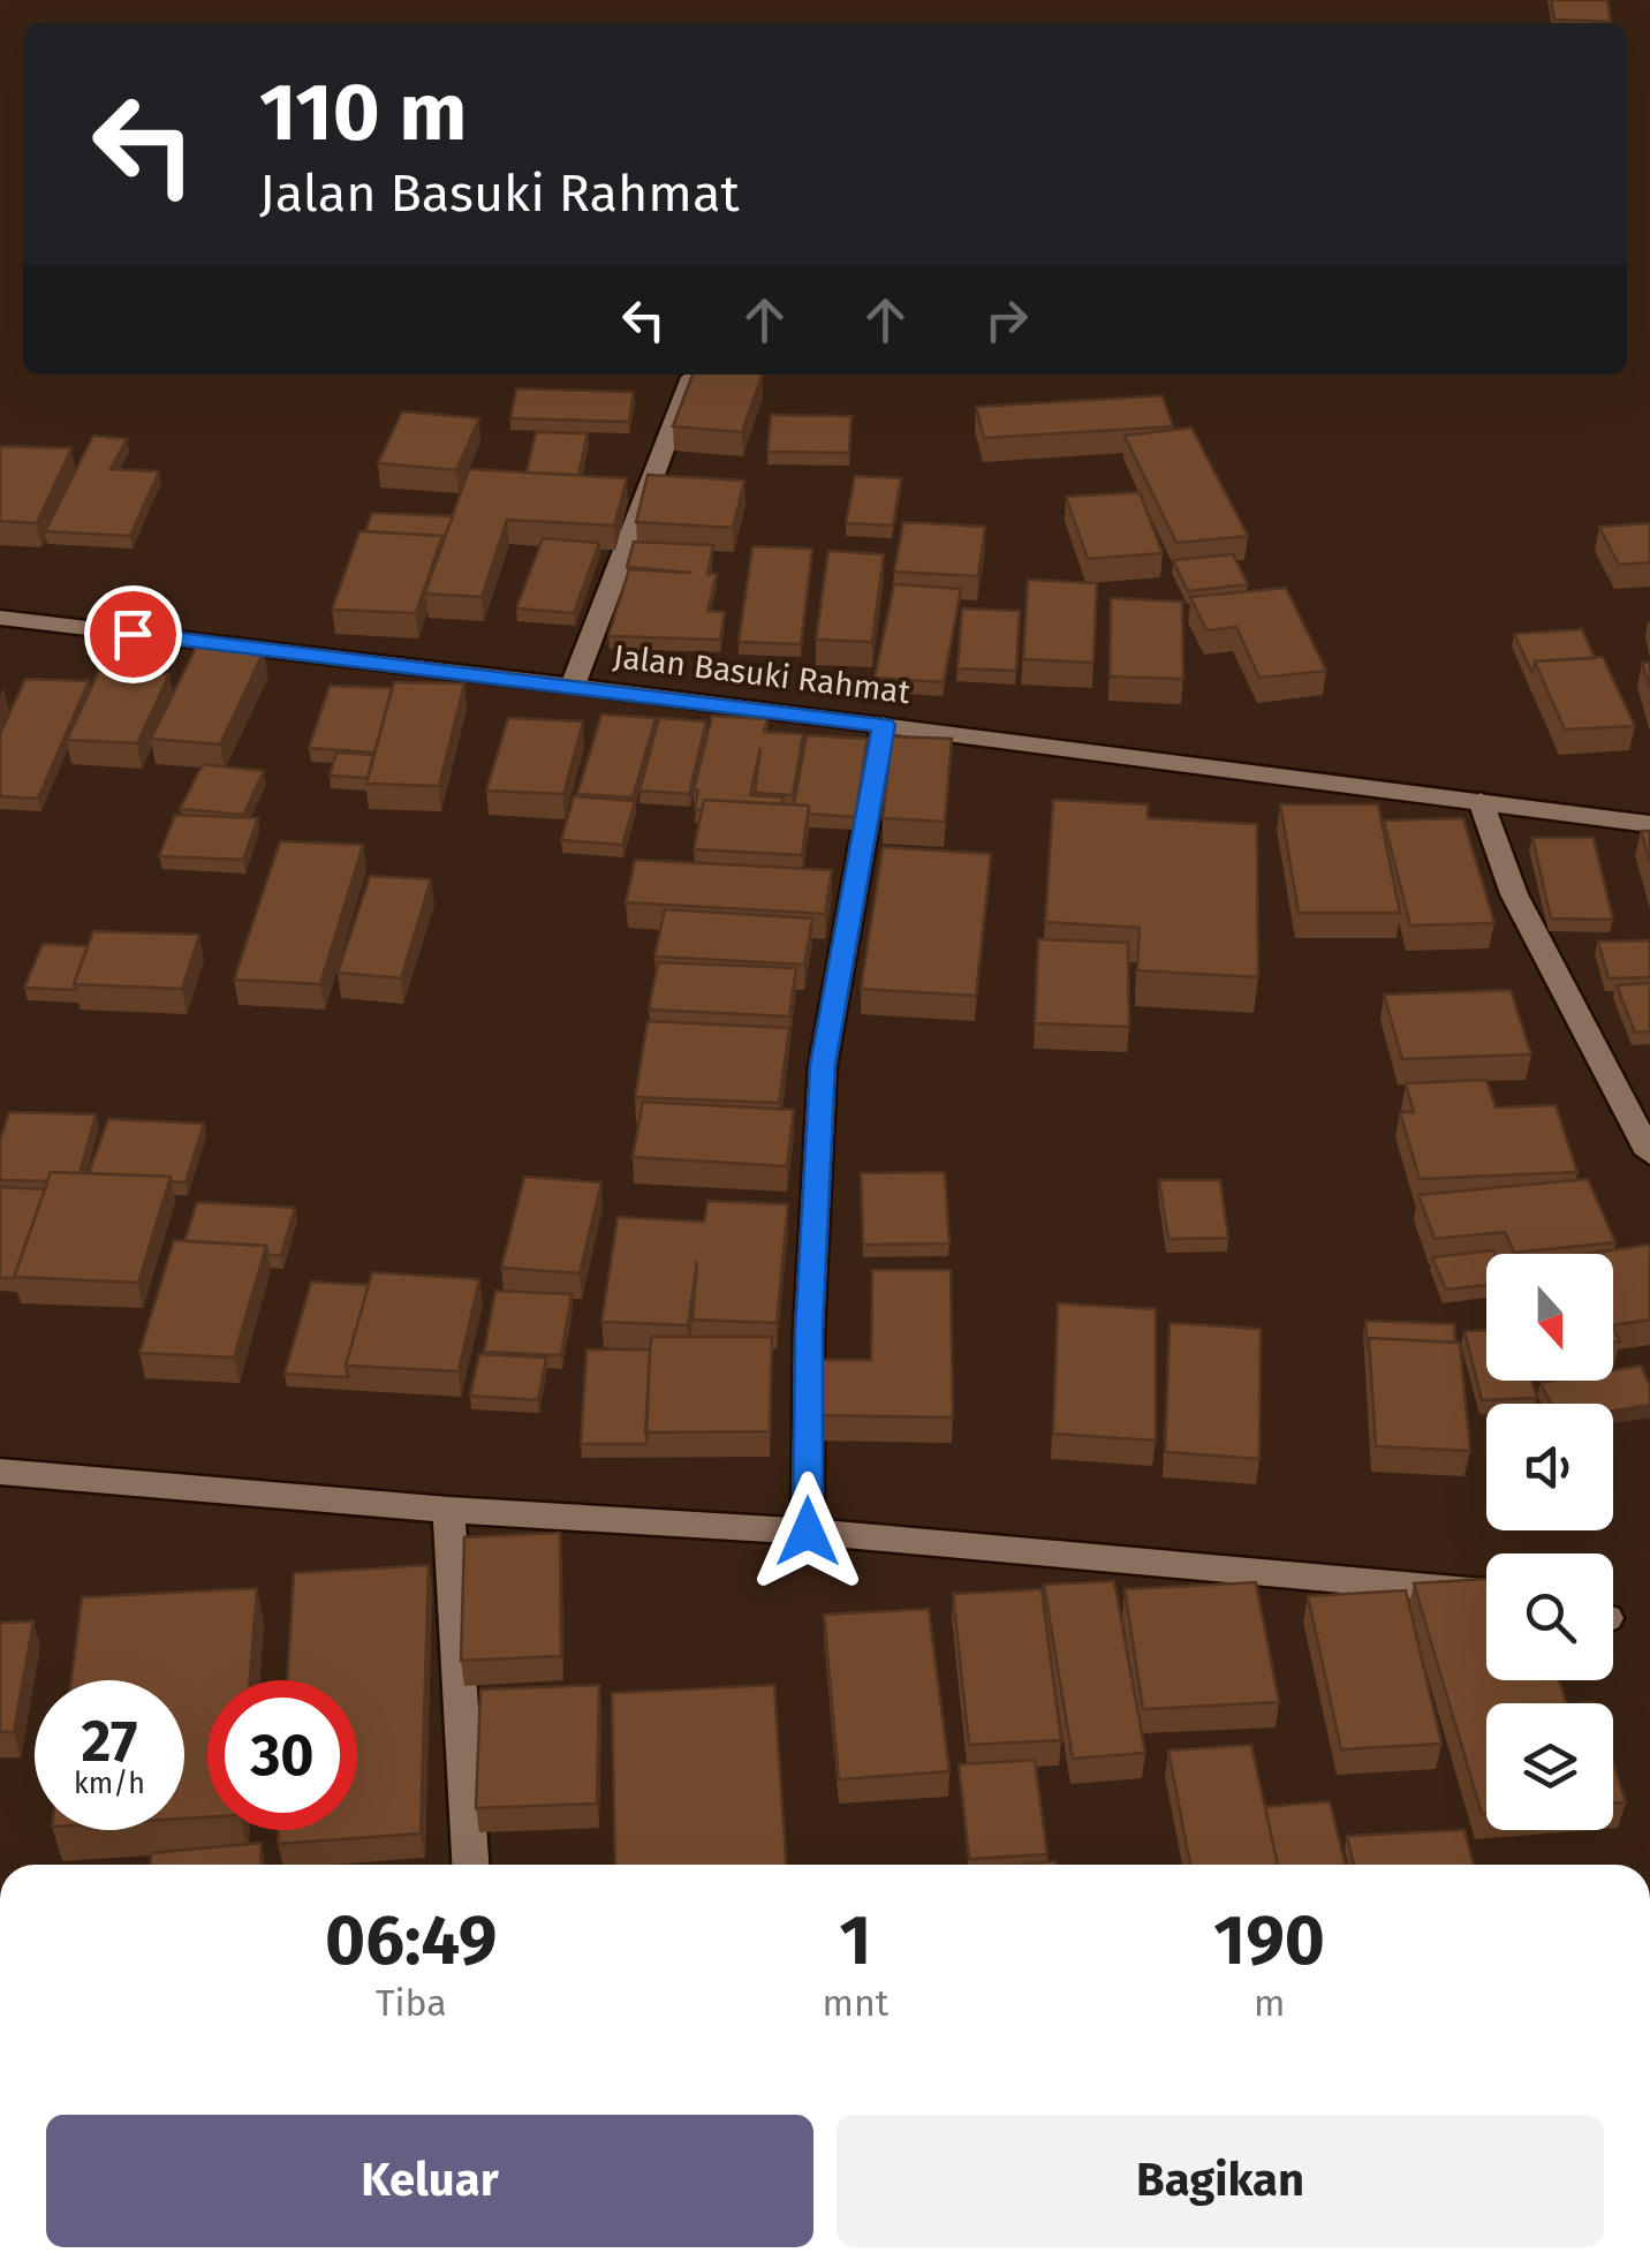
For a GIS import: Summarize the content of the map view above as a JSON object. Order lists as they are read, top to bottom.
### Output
{
  "streets": {
    "street": ["Jalan Basuki Rahmat"]
  },
  "north": "bottom",
  "page": {
    "turn": ["110 m", "Jalan Basuki Rahmat"],
    "speed": "27 km/h",
    "limit": "30",
    "eta": [
      "06:49",
      "Tiba",
      "1",
      "mnt",
      "190",
      "m"
    ],
    "buttons": ["Keluar", "Bagikan"]
  }
}
